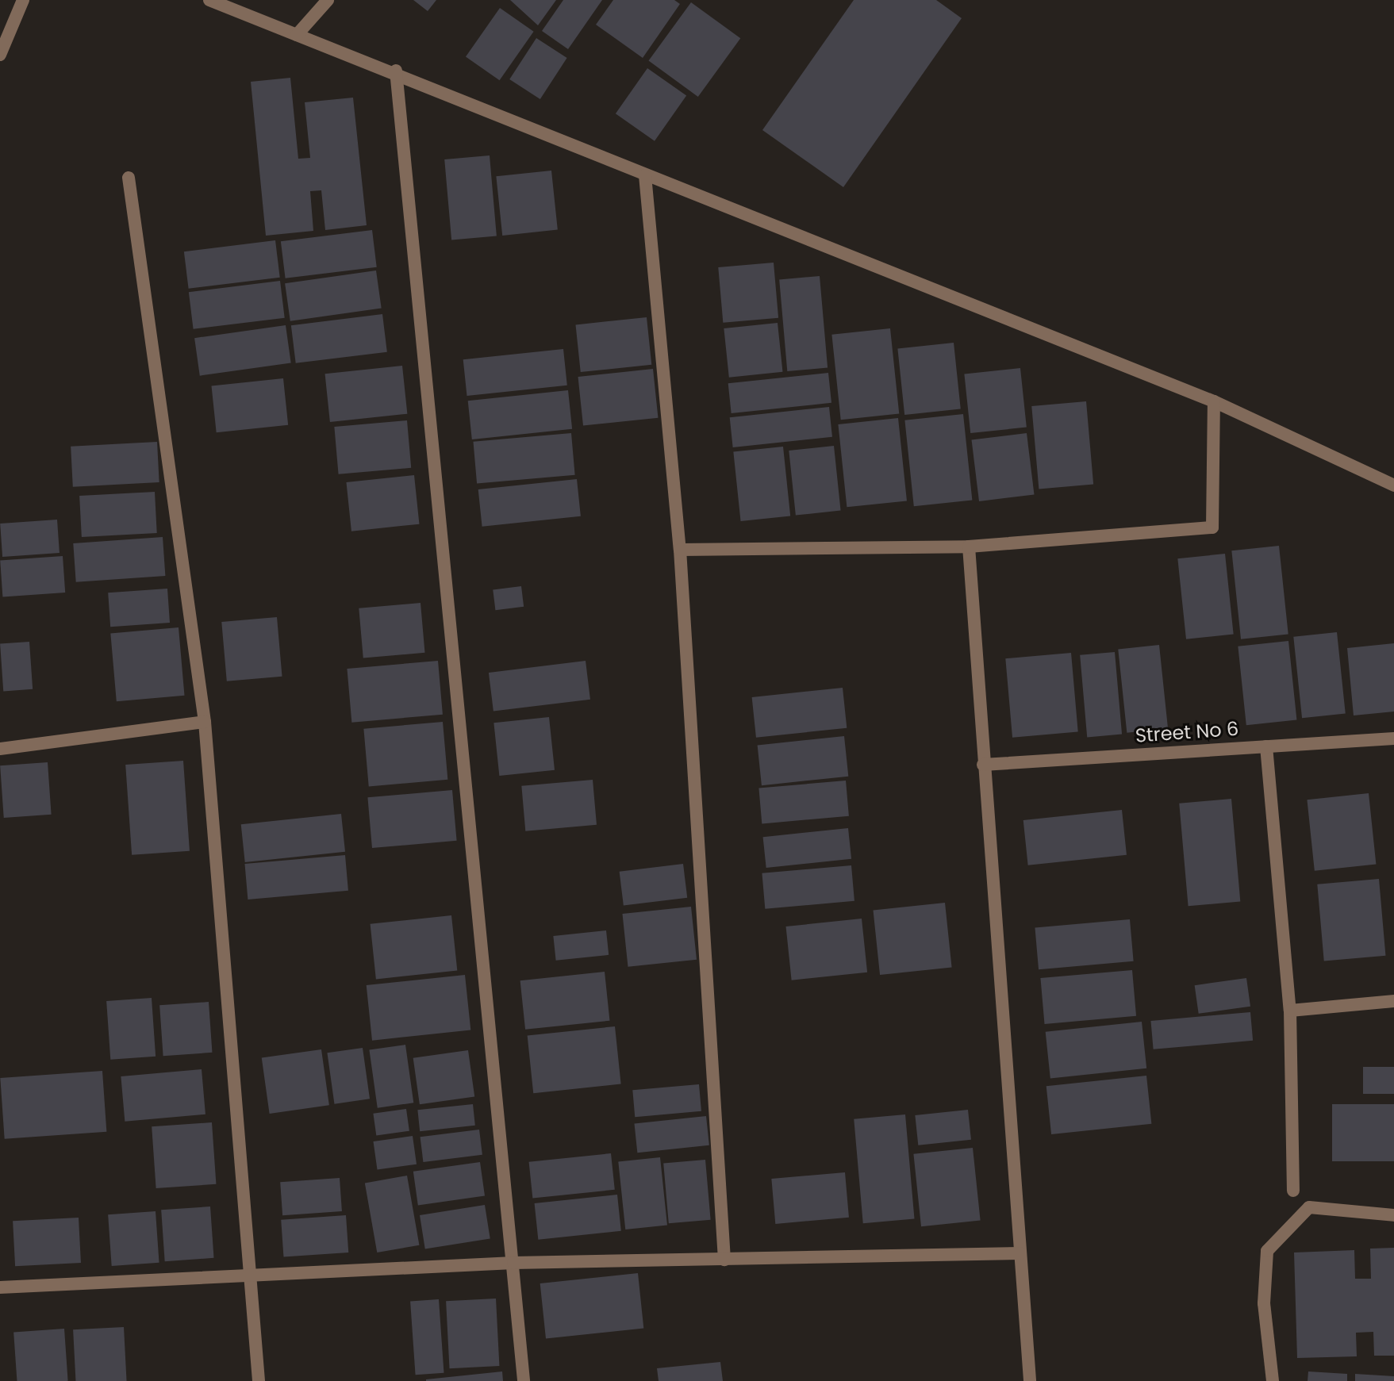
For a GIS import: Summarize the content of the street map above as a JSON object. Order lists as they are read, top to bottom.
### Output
{
  "streets": {
    "street": ["Street No 6"]
  }
}
